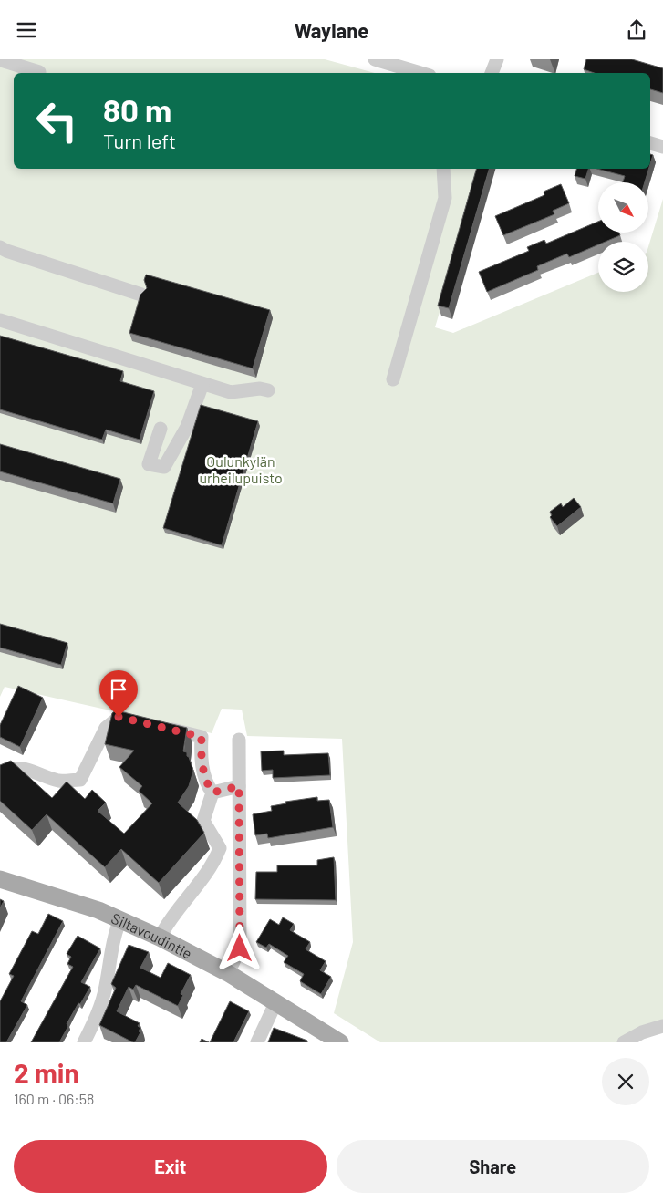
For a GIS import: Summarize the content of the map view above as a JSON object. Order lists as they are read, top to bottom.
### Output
{
  "streets": {
    "main road": ["Siltavoudintie"]
  },
  "parks": ["Oulunkylän urheilupuisto"],
  "north": "bottom right",
  "page": {
    "header": "Waylane",
    "turn": ["80 m", "Turn left"],
    "heading": ["2 min", "160 m · 06:58"],
    "buttons": ["Exit", "Share"]
  }
}
